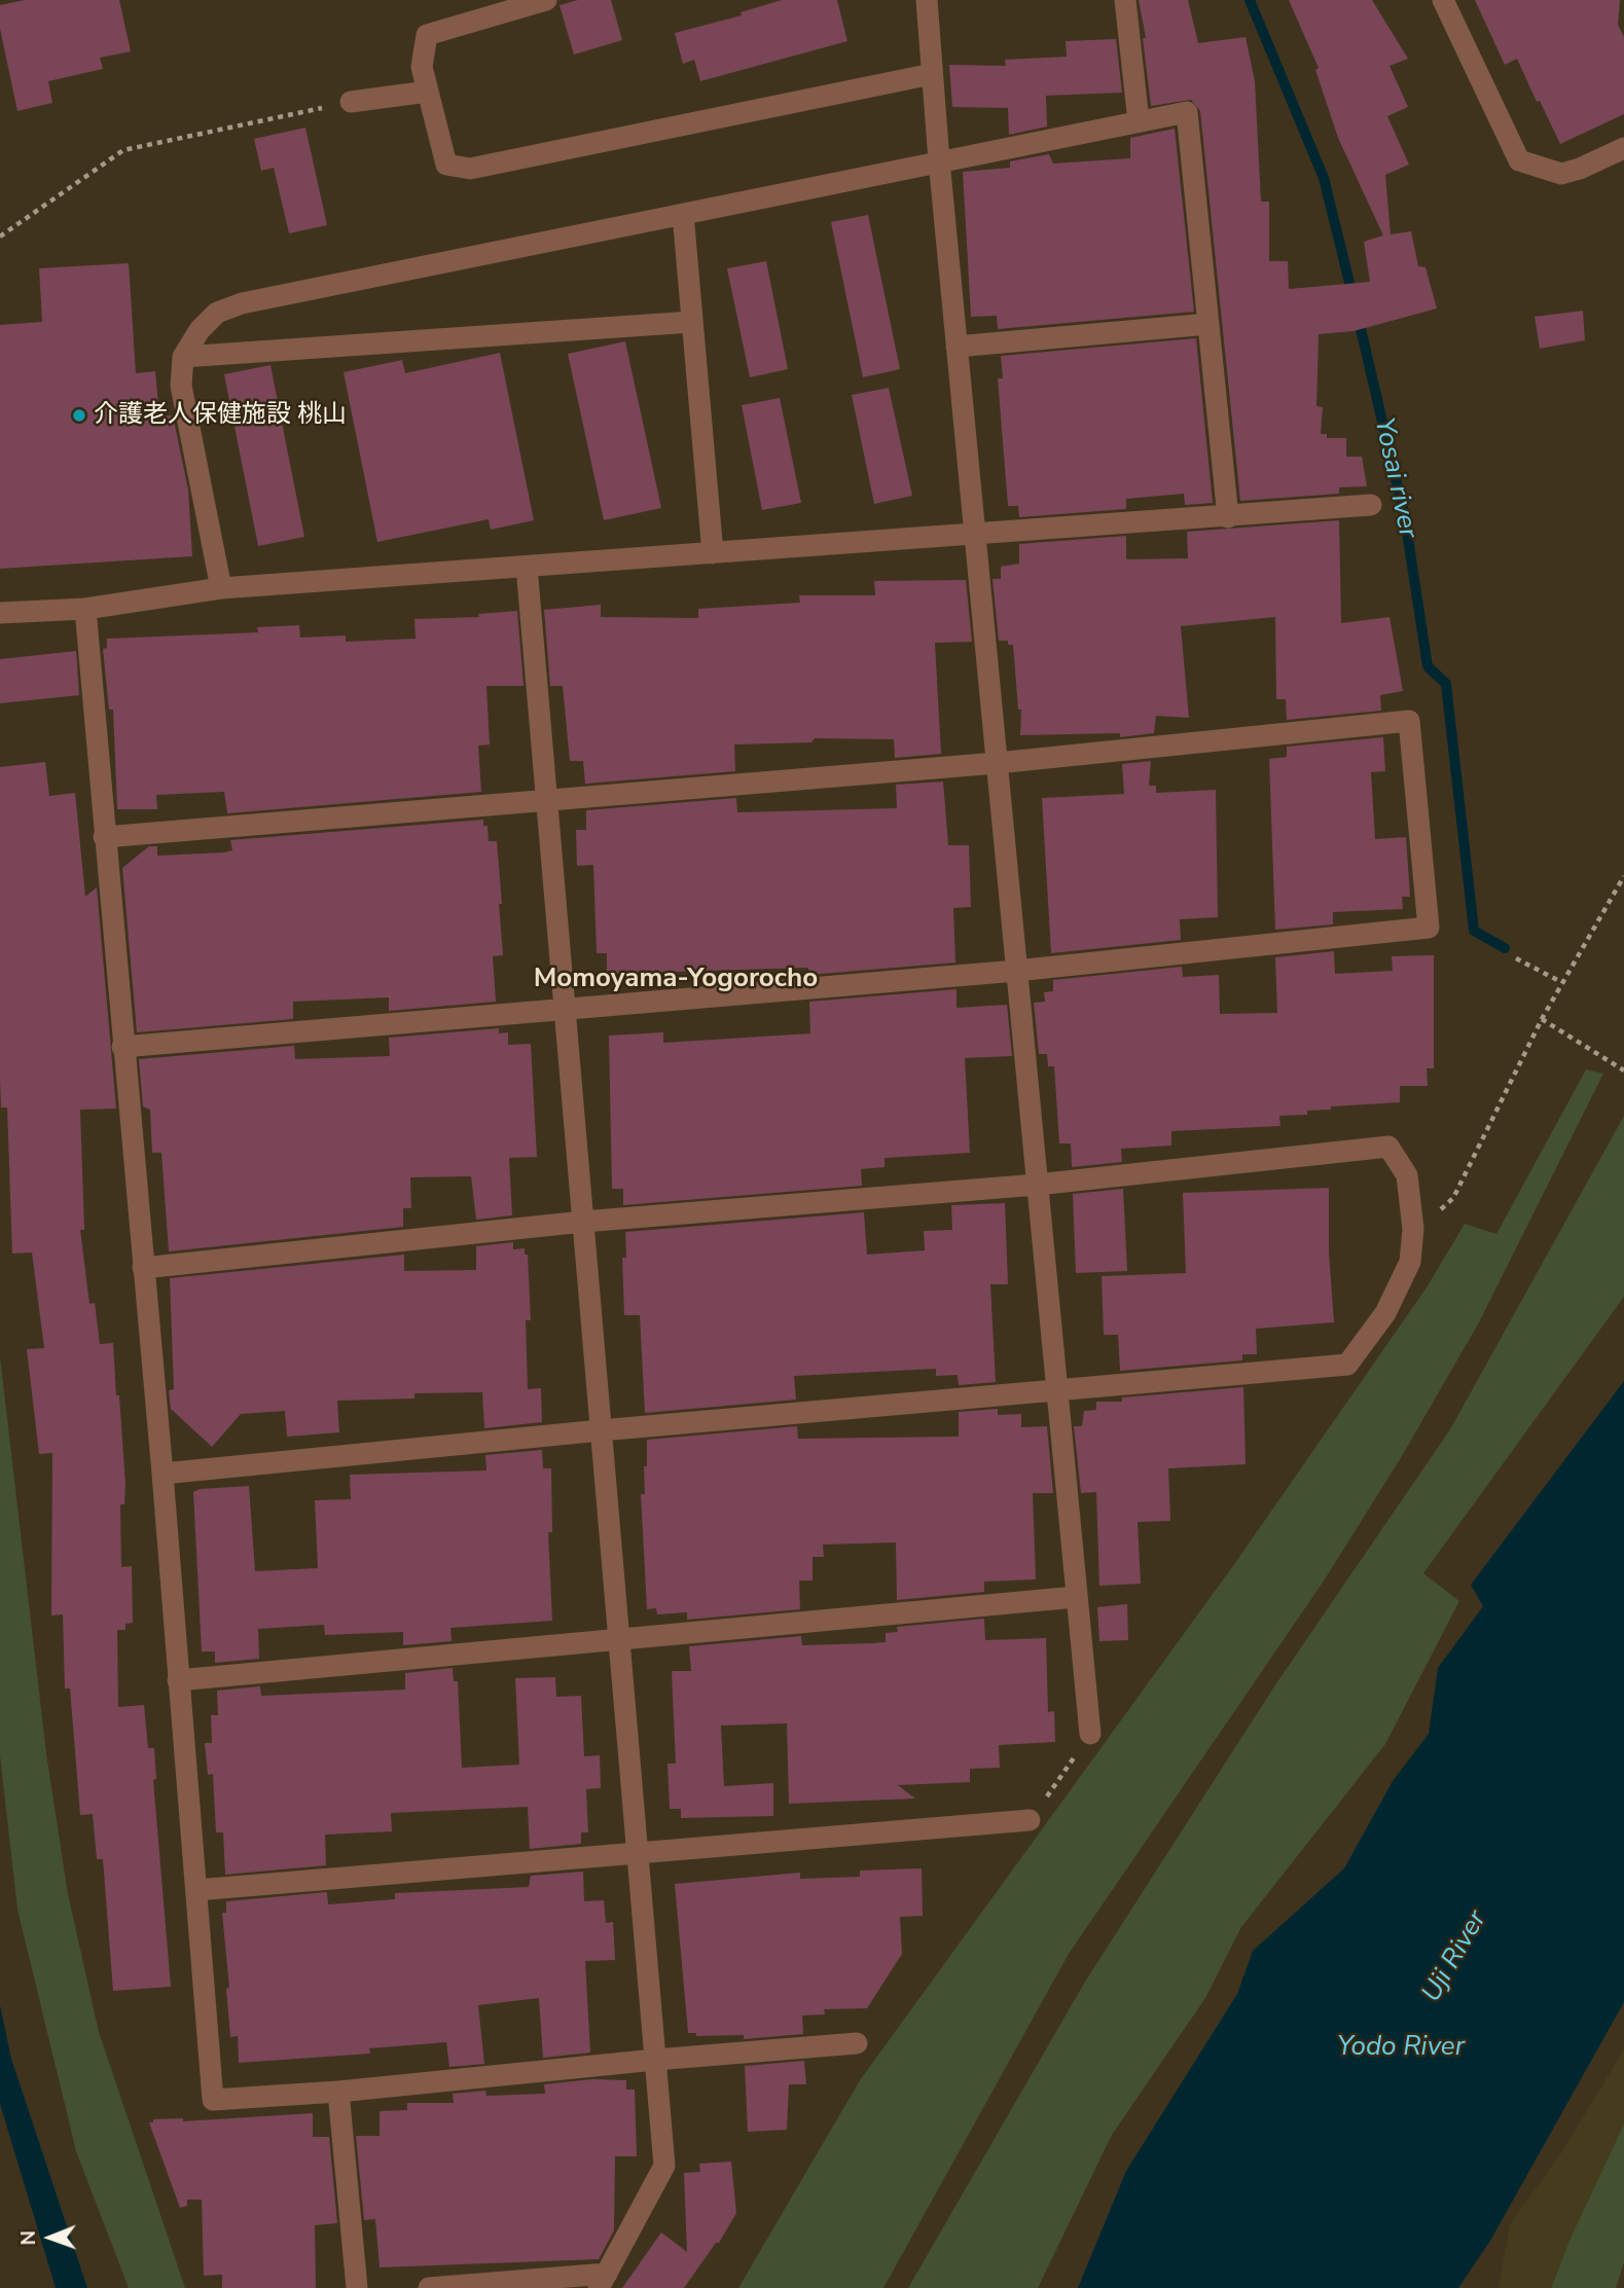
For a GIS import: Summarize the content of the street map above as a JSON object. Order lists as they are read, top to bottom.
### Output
{
  "districts": ["Momoyama-Yogorocho"],
  "water": ["Yosai river", "Uji River", "Yodo River"],
  "places": ["介護老人保健施設 桃山"],
  "north": "left"
}
